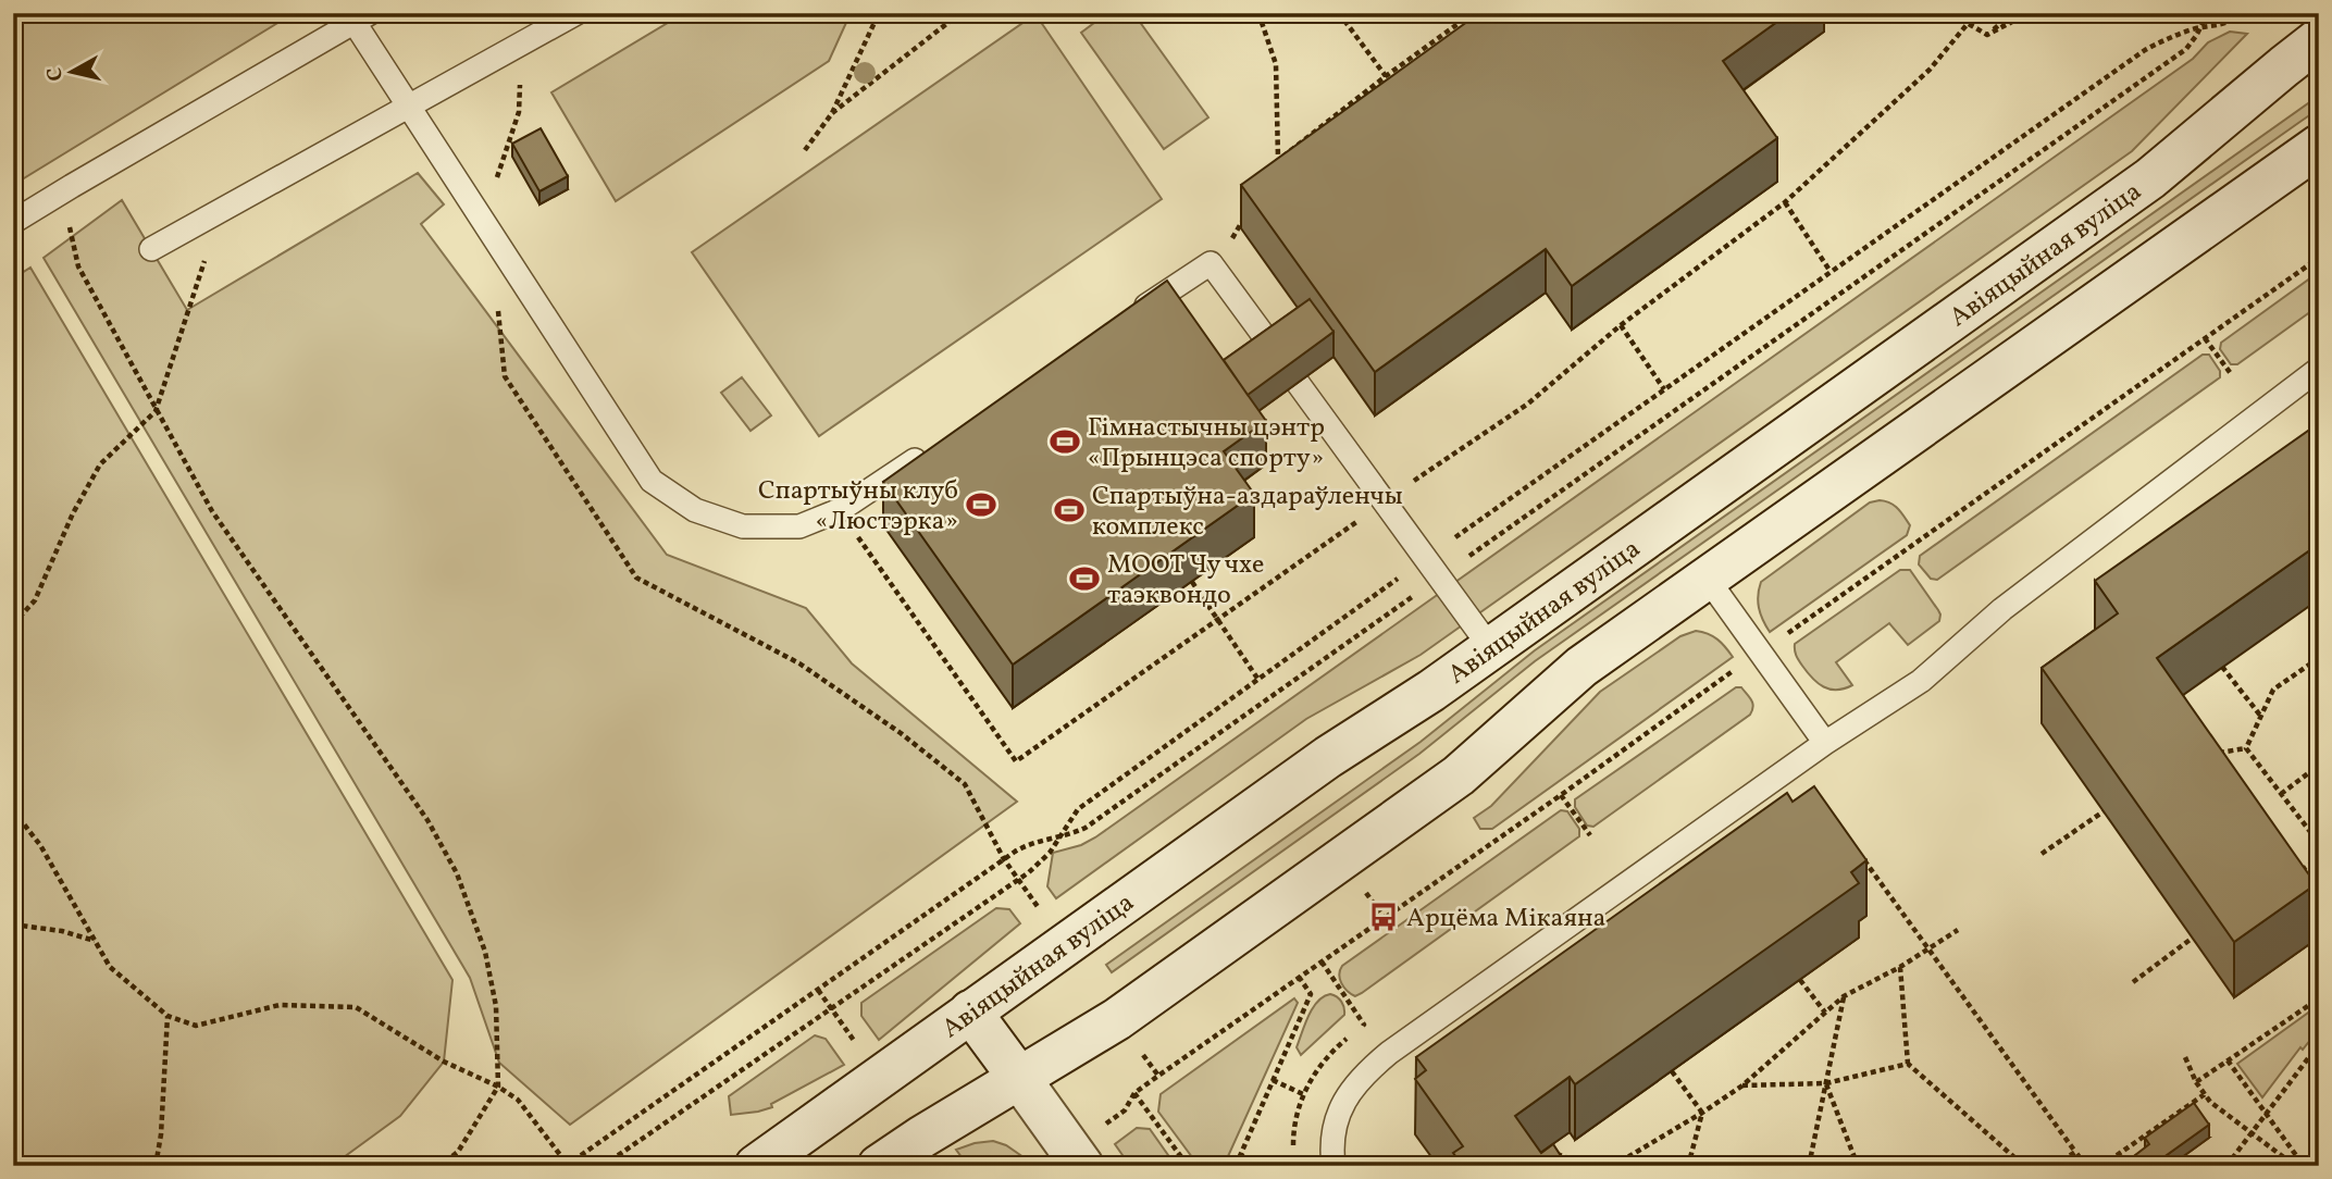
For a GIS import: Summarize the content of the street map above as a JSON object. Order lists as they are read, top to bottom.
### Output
{
  "streets": {
    "main road": ["Авіяцыйная вуліца"]
  },
  "places": {
    "sports": [
      "Гімнастычны цэнтр «Прынцэса спорту»",
      "Cпартыўны клуб «Люстэрка»",
      "Спартыўна-аздараўленчы комплекс",
      "МООТ Чу чхе таэквондо"
    ],
    "bus stop": ["Арцёма Мікаяна"]
  },
  "north": "left"
}
